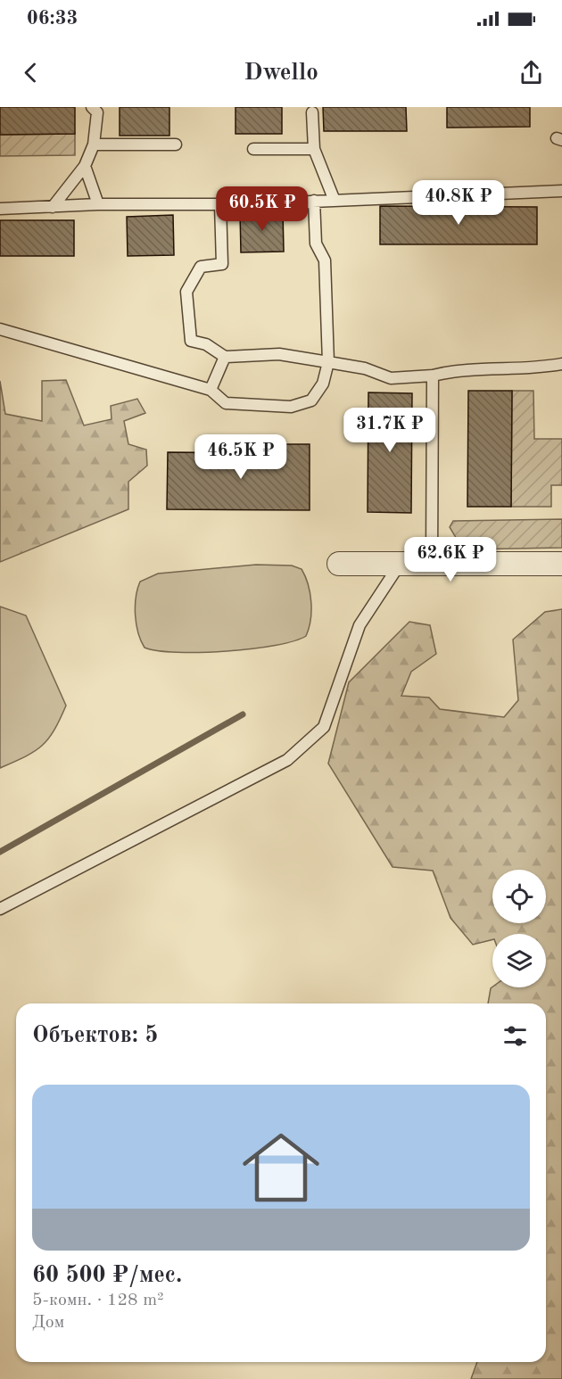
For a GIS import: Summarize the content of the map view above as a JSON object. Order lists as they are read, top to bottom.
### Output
{
  "page": {
    "status": "06:33",
    "header": "Dwello",
    "price": [
      "40.8K ₽",
      "60.5K ₽",
      "31.7K ₽",
      "46.5K ₽",
      "62.6K ₽"
    ],
    "heading": "Объектов: 5",
    "list": [
      {
        "name": "60 500 ₽/мес.",
        "note": "5-комн. · 128 m² · Дом"
      }
    ]
  }
}
